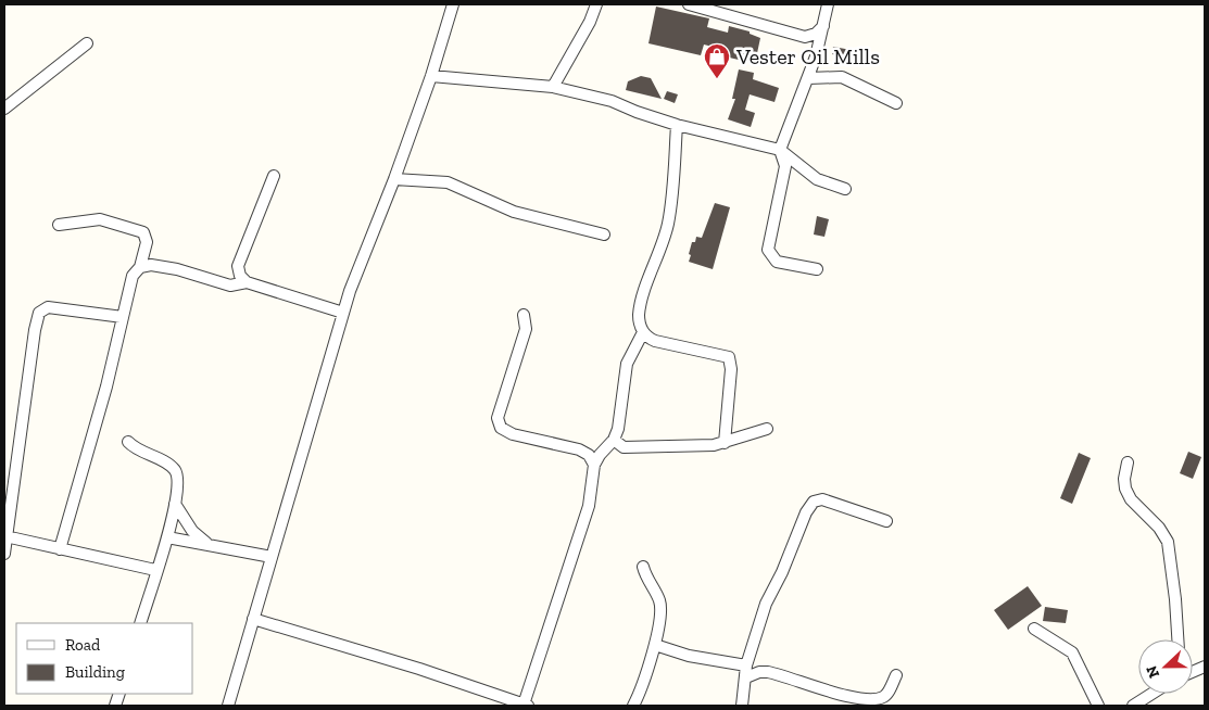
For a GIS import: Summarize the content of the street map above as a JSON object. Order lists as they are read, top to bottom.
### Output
{
  "places": {
    "shop": ["Vester Oil Mills"]
  },
  "legend": ["Road", "Building"],
  "north": "left"
}
